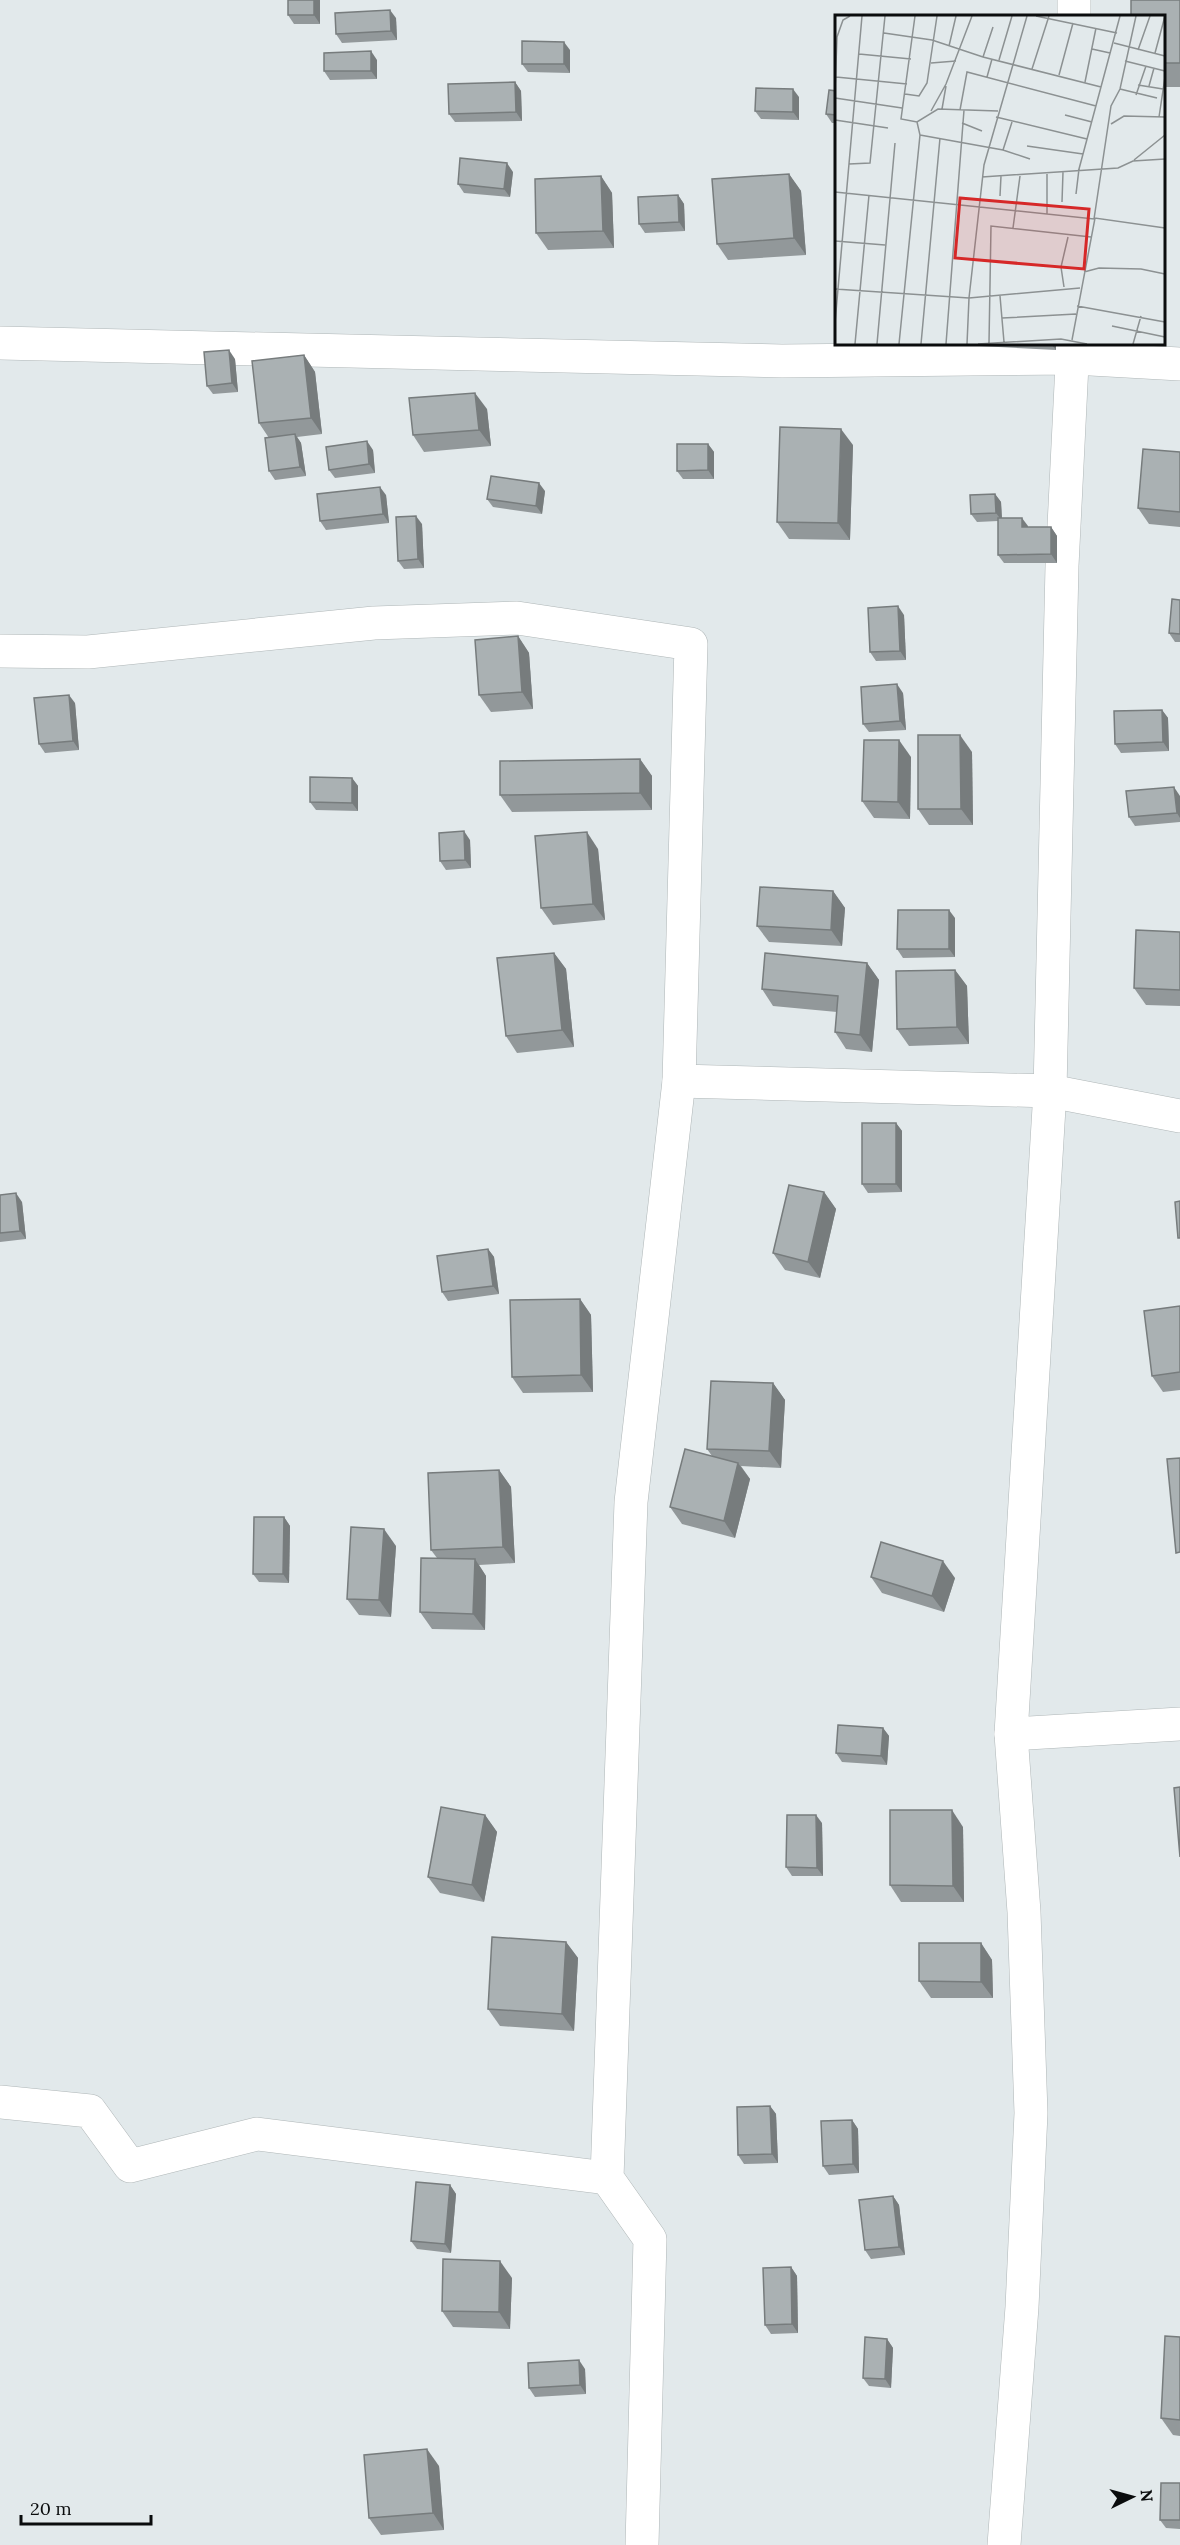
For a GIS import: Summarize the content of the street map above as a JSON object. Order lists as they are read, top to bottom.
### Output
{
  "scale_bar": "20 m",
  "north": "right"
}
